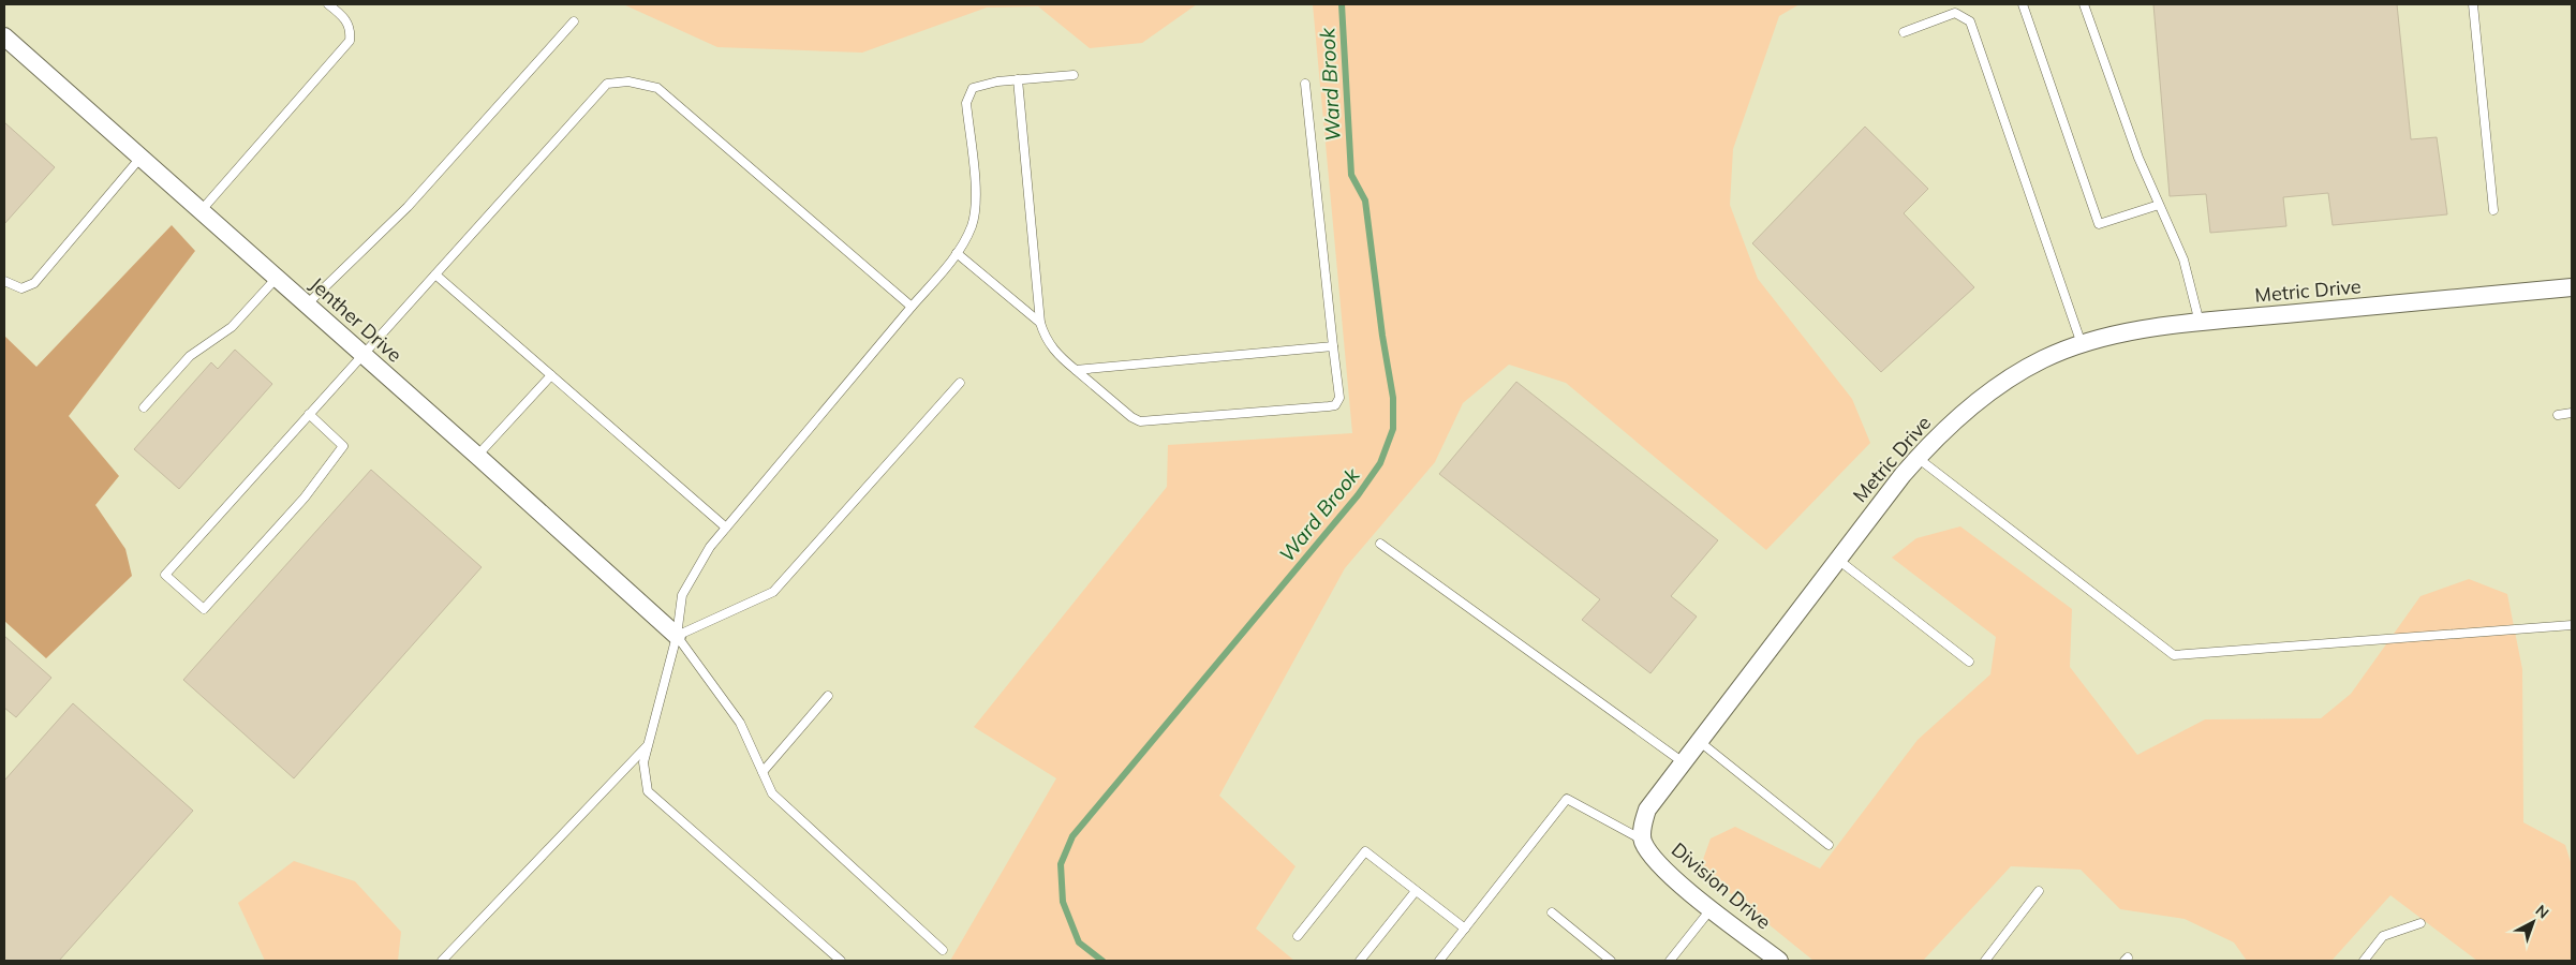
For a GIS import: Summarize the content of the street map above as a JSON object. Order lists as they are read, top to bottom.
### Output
{
  "streets": {
    "street": ["Metric Drive", "Jenther Drive", "Division Drive"]
  },
  "crossings": [
    ["Metric Drive", "Division Drive"]
  ],
  "water": ["Ward Brook"],
  "north": "top right"
}
